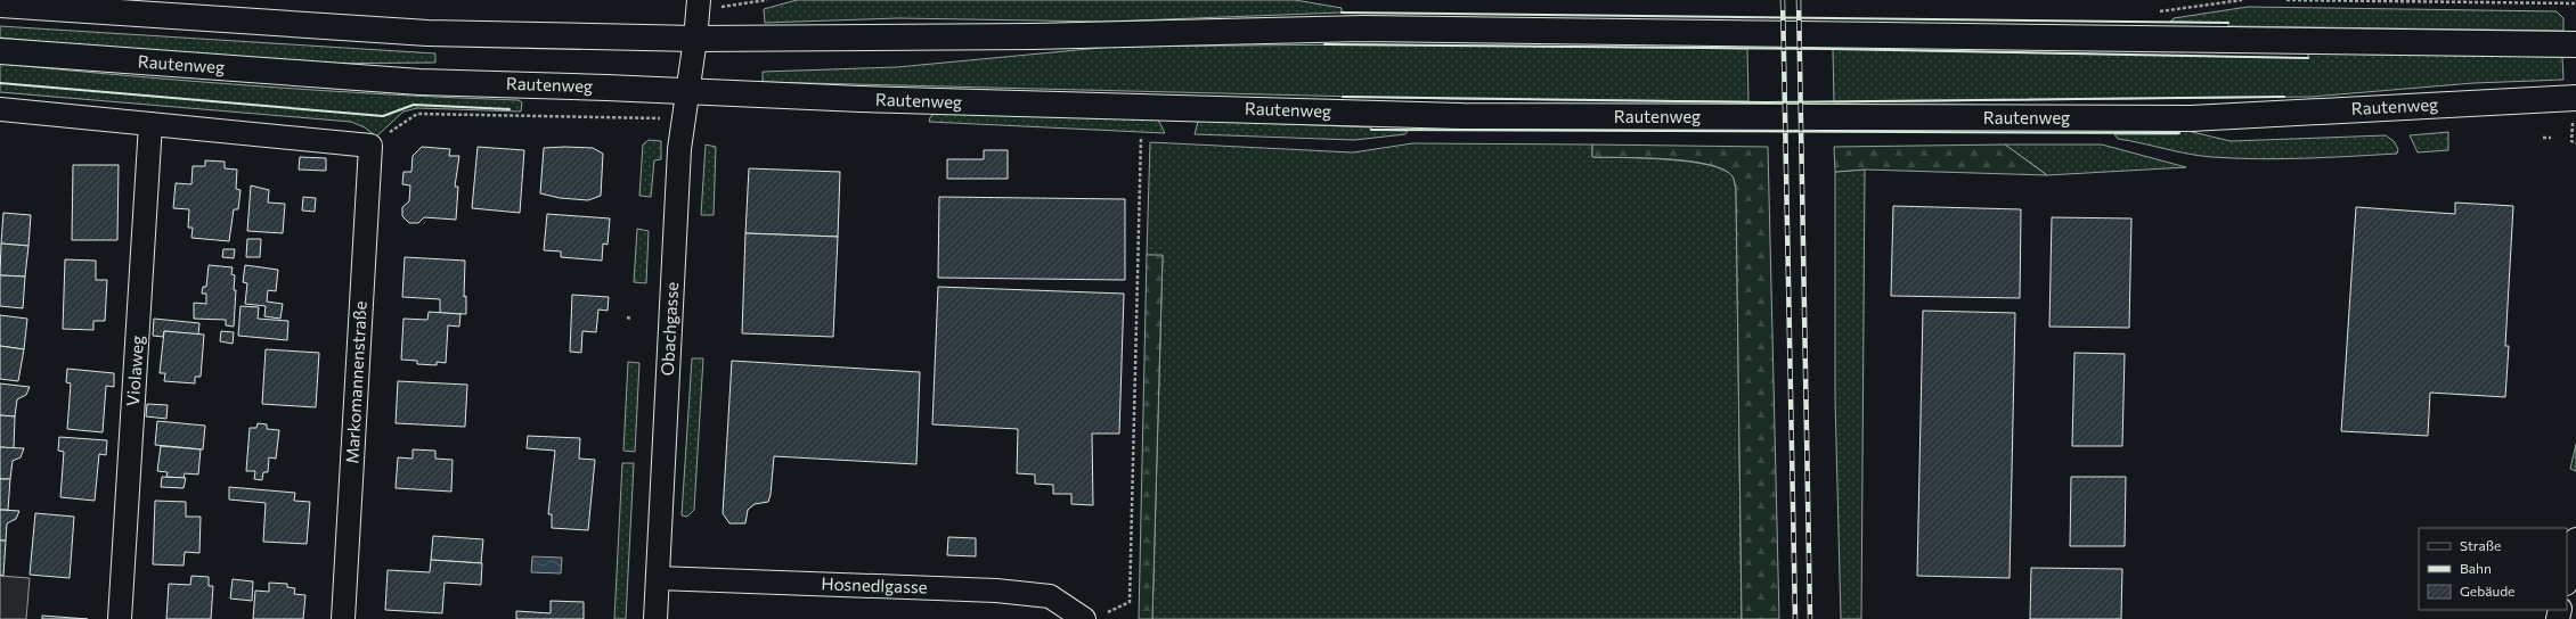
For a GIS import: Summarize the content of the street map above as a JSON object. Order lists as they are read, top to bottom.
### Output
{
  "streets": {
    "main road": ["Rautenweg"],
    "street": [
      "Obachgasse",
      "Violaweg",
      "Markomannenstraße",
      "Hosnedlgasse"
    ]
  },
  "crossings": [
    ["Rautenweg", "Obachgasse"],
    ["Obachgasse", "Hosnedlgasse"]
  ],
  "legend": ["Straße", "Bahn", "Gebäude"]
}
